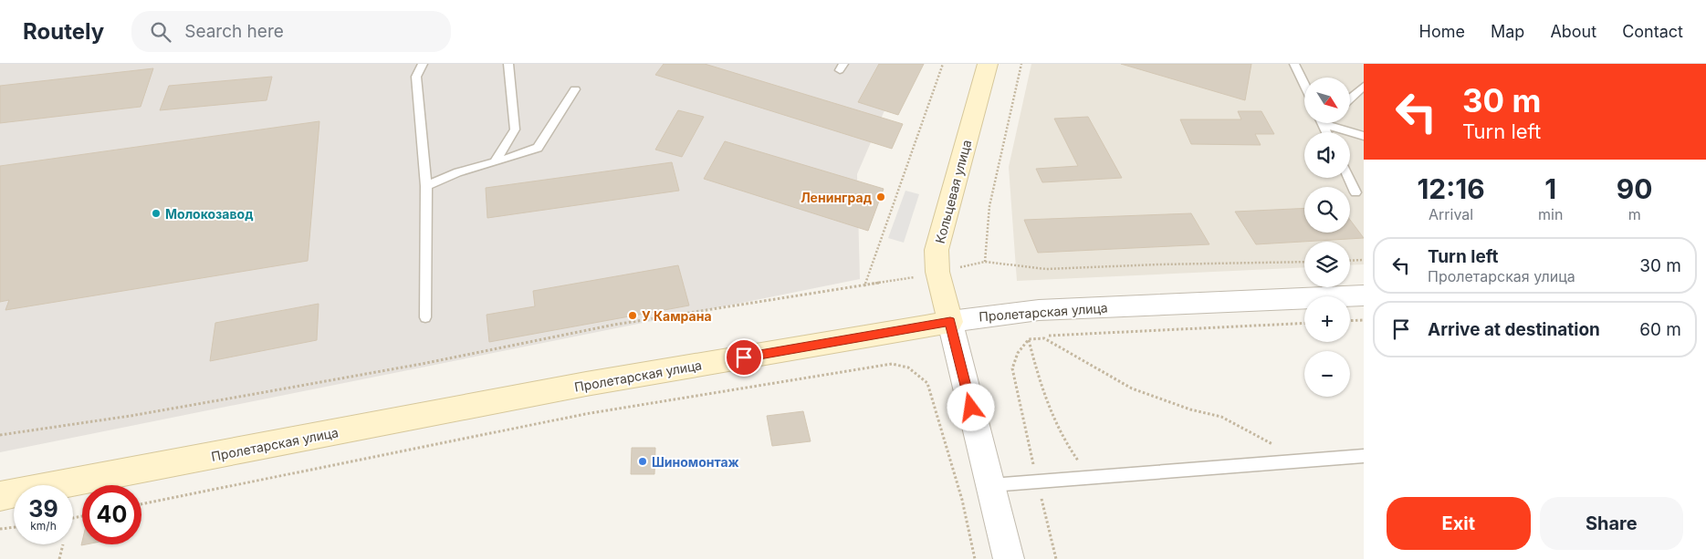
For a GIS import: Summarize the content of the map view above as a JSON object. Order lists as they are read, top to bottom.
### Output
{
  "streets": {
    "main road": ["Кольцевая улица", "Пролетарская улица"]
  },
  "crossings": [
    ["Кольцевая улица", "Пролетарская улица"]
  ],
  "places": [
    "Ленинград",
    "Молокозавод",
    "У Камрана",
    "Шиномонтаж"
  ],
  "north": "bottom right",
  "page": {
    "header": "Routely",
    "search": "Search here",
    "nav": [
      "Home",
      "Map",
      "About",
      "Contact"
    ],
    "turn": ["30 m", "Turn left"],
    "map_buttons": ["+", "−"],
    "eta": [
      "12:16",
      "Arrival",
      "1",
      "min",
      "90",
      "m"
    ],
    "list": [
      {
        "name": "Turn left",
        "note": "Пролетарская улица",
        "value": "30 m"
      },
      {
        "name": "Arrive at destination",
        "value": "60 m"
      }
    ],
    "speed": "39 km/h",
    "limit": "40",
    "buttons": ["Exit", "Share"]
  }
}
